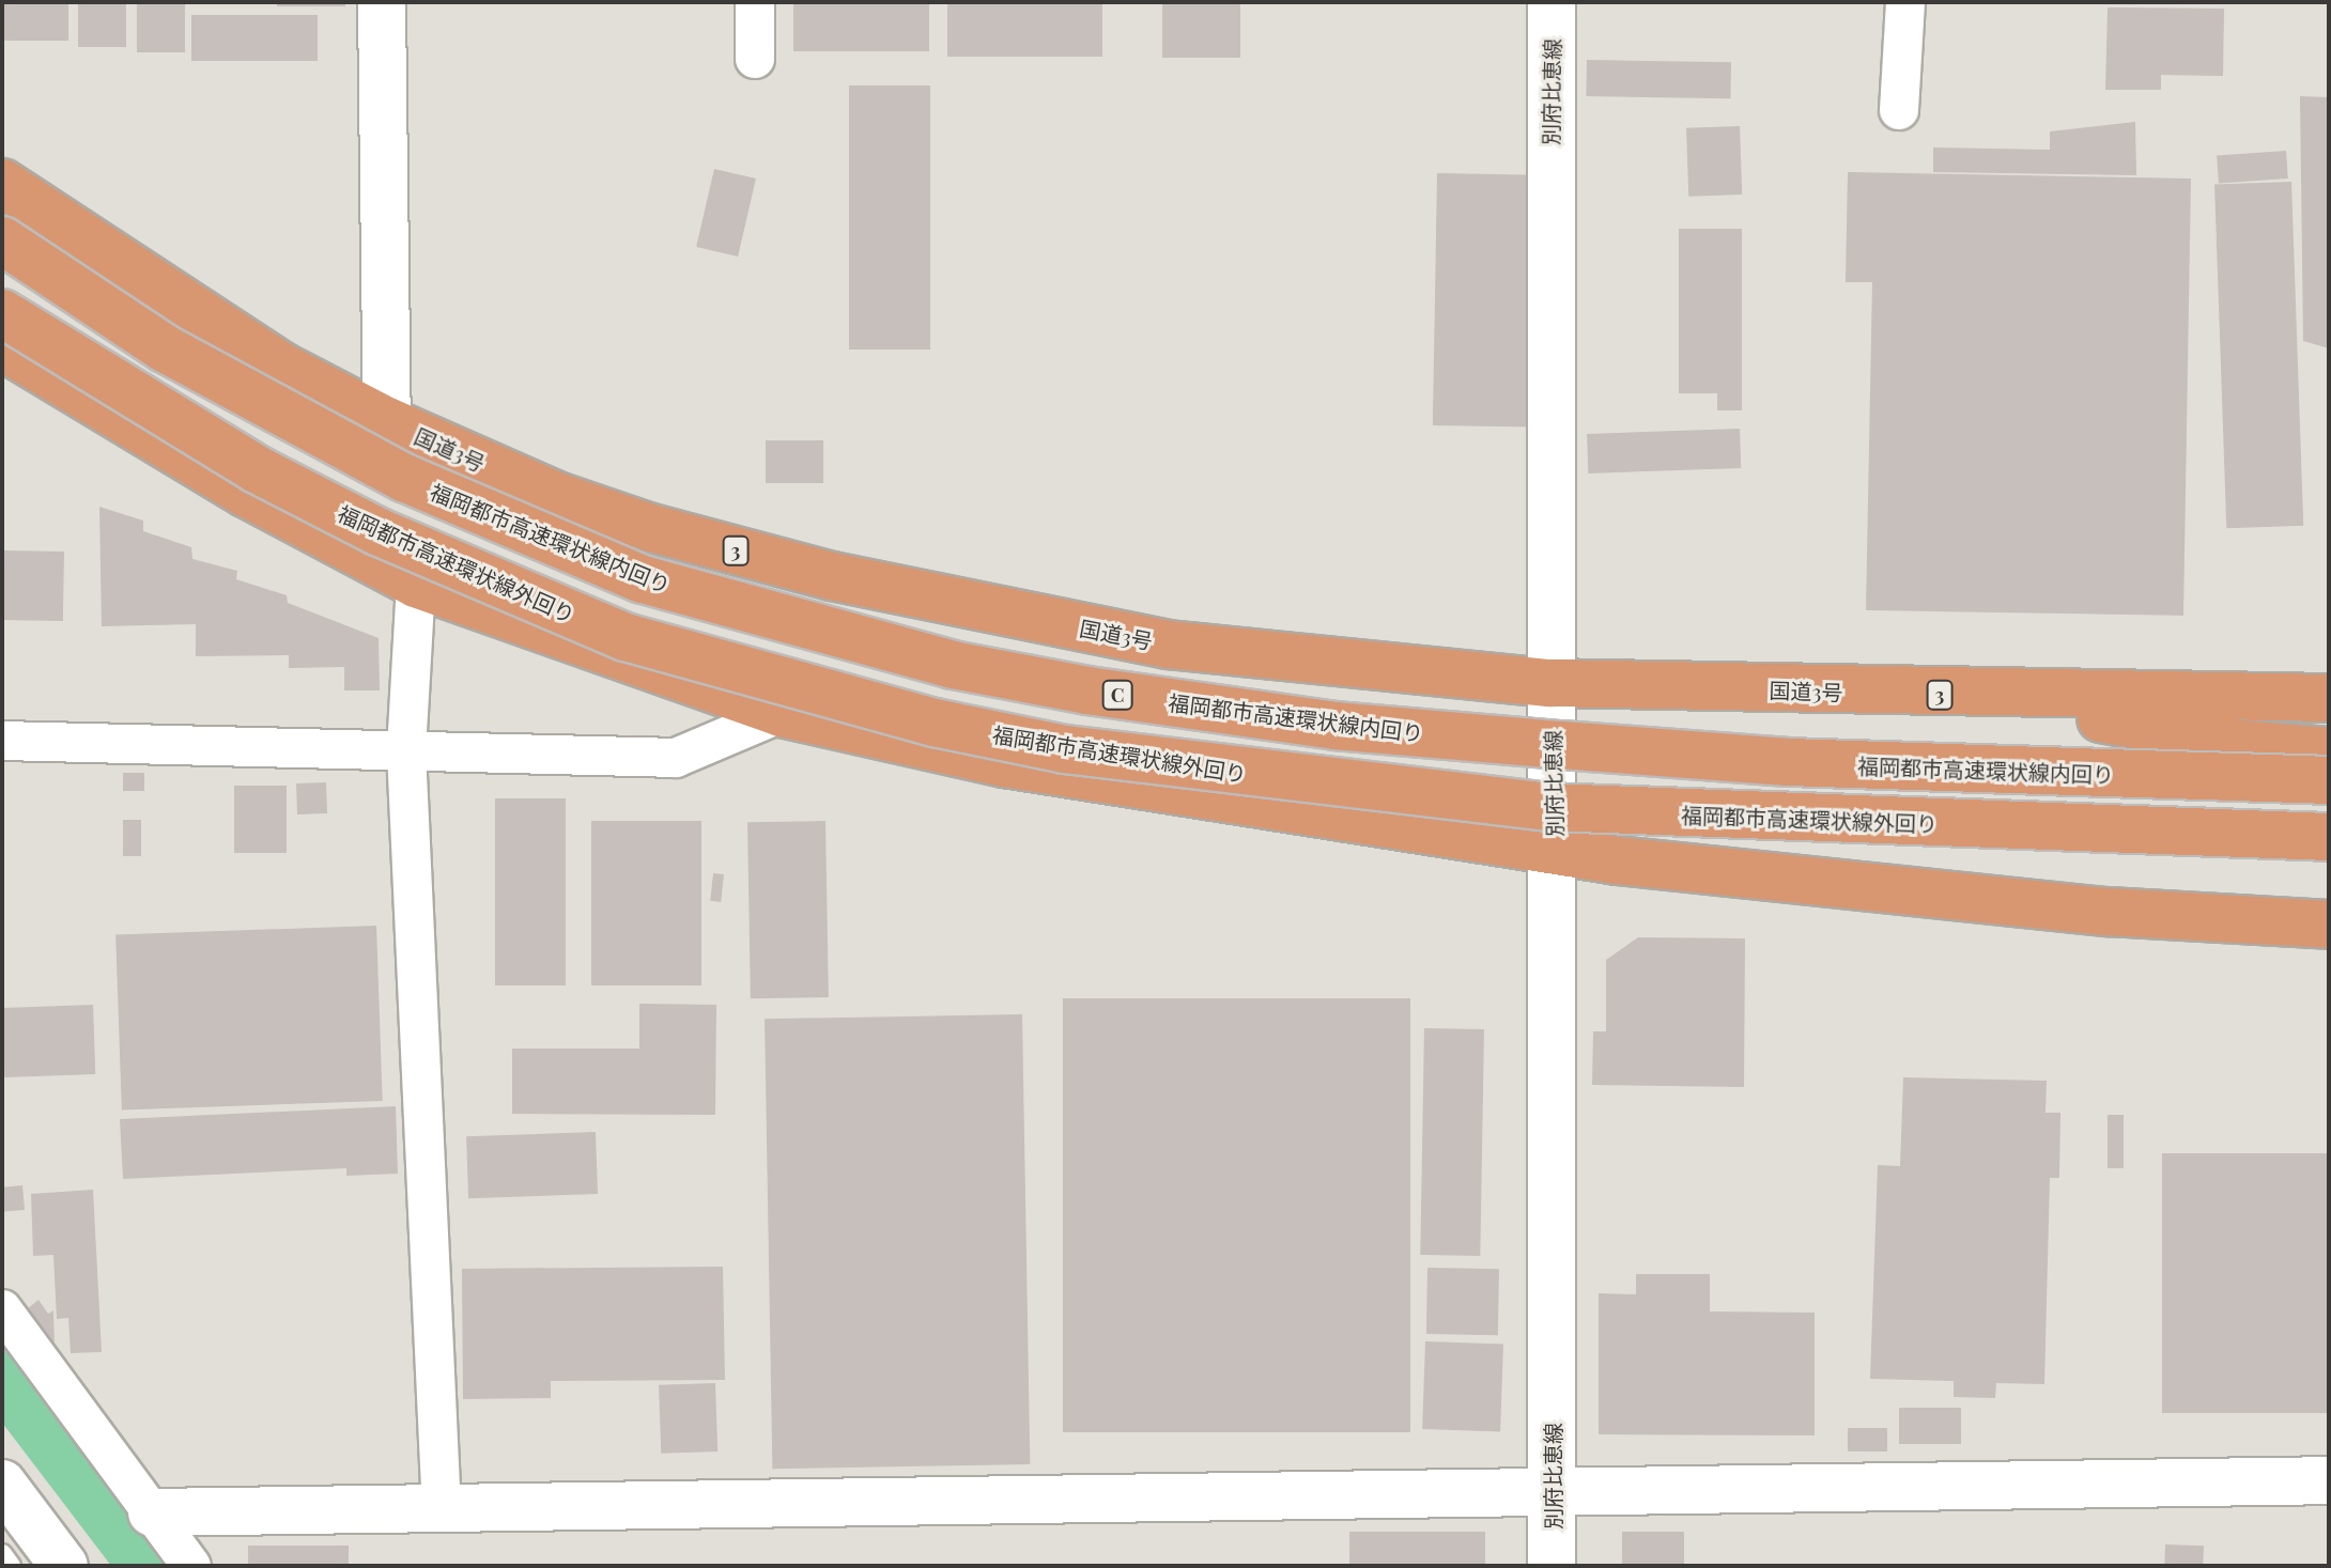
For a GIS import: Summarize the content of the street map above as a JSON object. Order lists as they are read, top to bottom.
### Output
{
  "streets": {
    "highway": [
      "国道3号",
      "福岡都市高速環状線内回り",
      "3",
      "福岡都市高速環状線外回り",
      "C"
    ],
    "street": ["別府比恵線"]
  },
  "crossings": [
    ["別府比恵線", "国道3号"]
  ]
}
